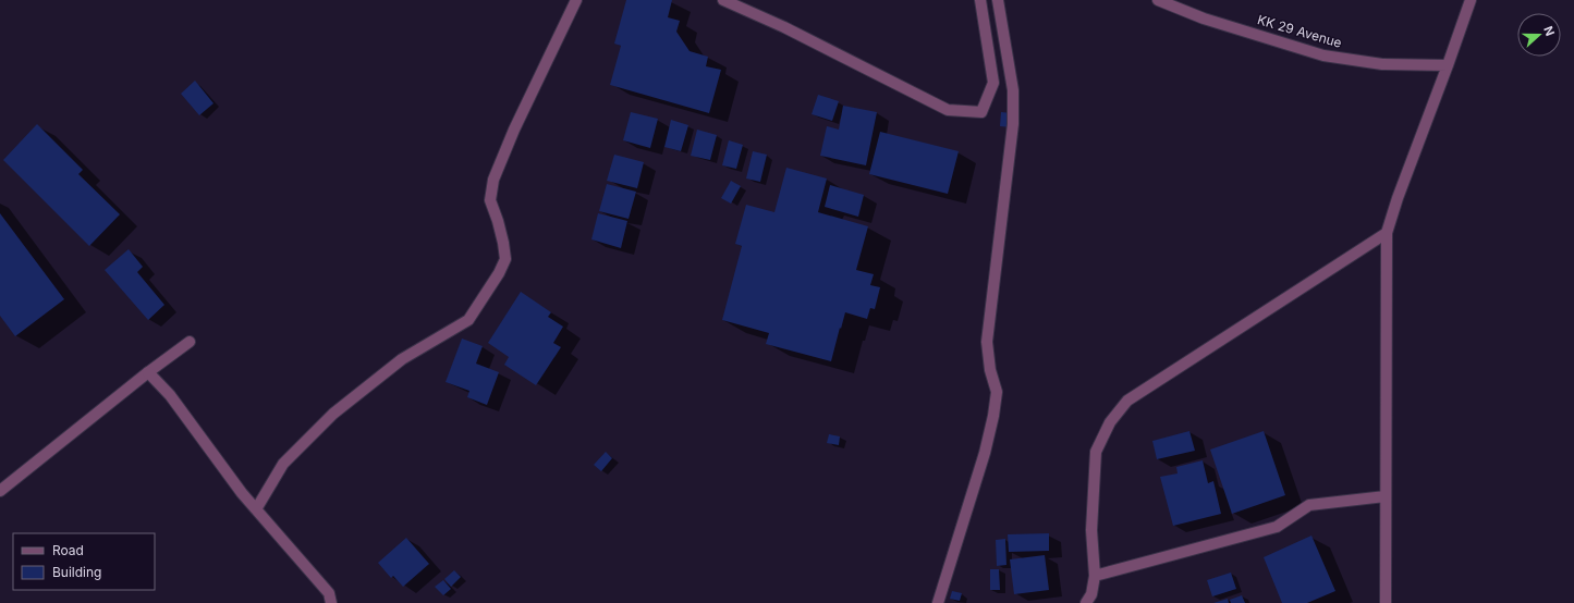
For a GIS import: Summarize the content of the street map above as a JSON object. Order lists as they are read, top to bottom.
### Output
{
  "streets": {
    "street": ["KK 29 Avenue"]
  },
  "legend": ["Road", "Building"],
  "north": "right"
}
